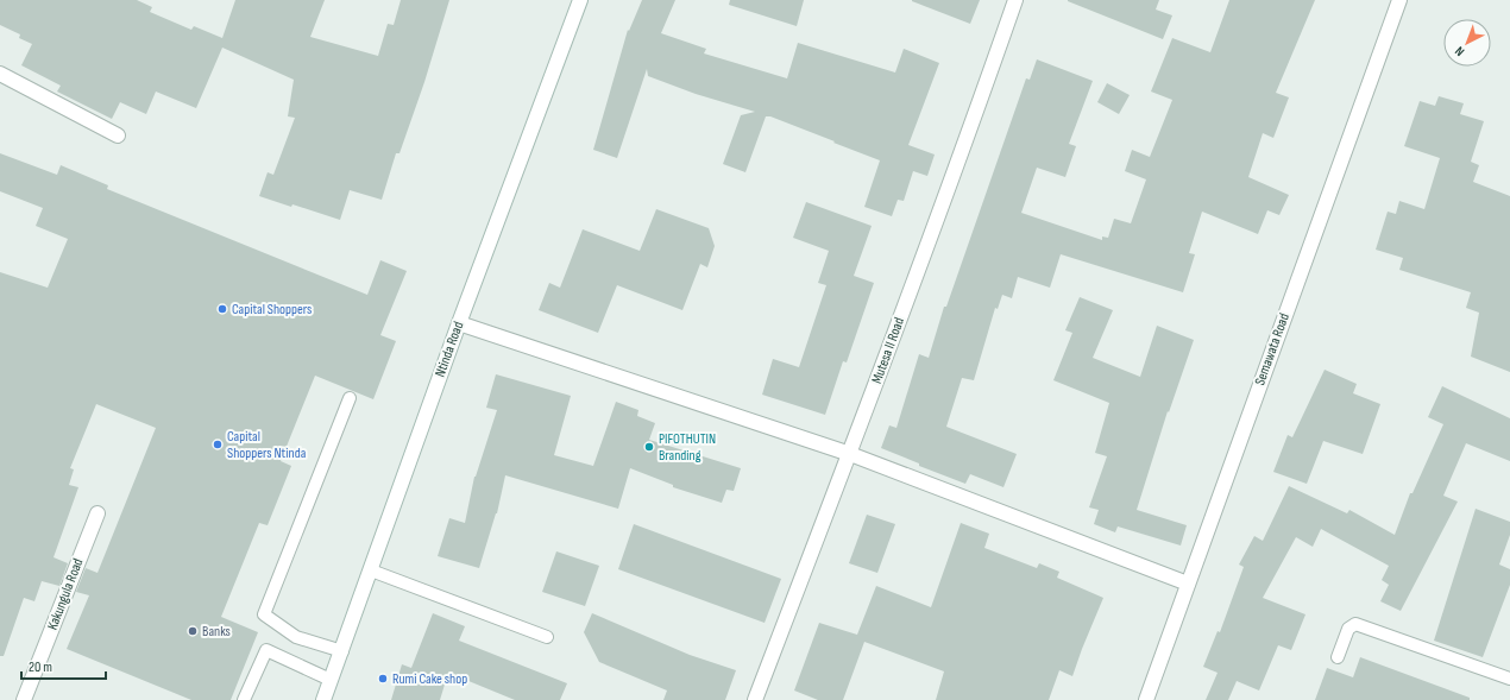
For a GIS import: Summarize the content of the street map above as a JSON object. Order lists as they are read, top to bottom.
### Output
{
  "streets": {
    "street": [
      "Ntinda Road",
      "Semawata Road",
      "Mutesa II Road",
      "Kakungula Road"
    ]
  },
  "places": [
    "Capital Shoppers",
    "Capital Shoppers Ntinda",
    "PIFOTHUTIN Branding",
    "Banks",
    "Rumi Cake shop"
  ],
  "scale_bar": "20 m",
  "north": "bottom left"
}
